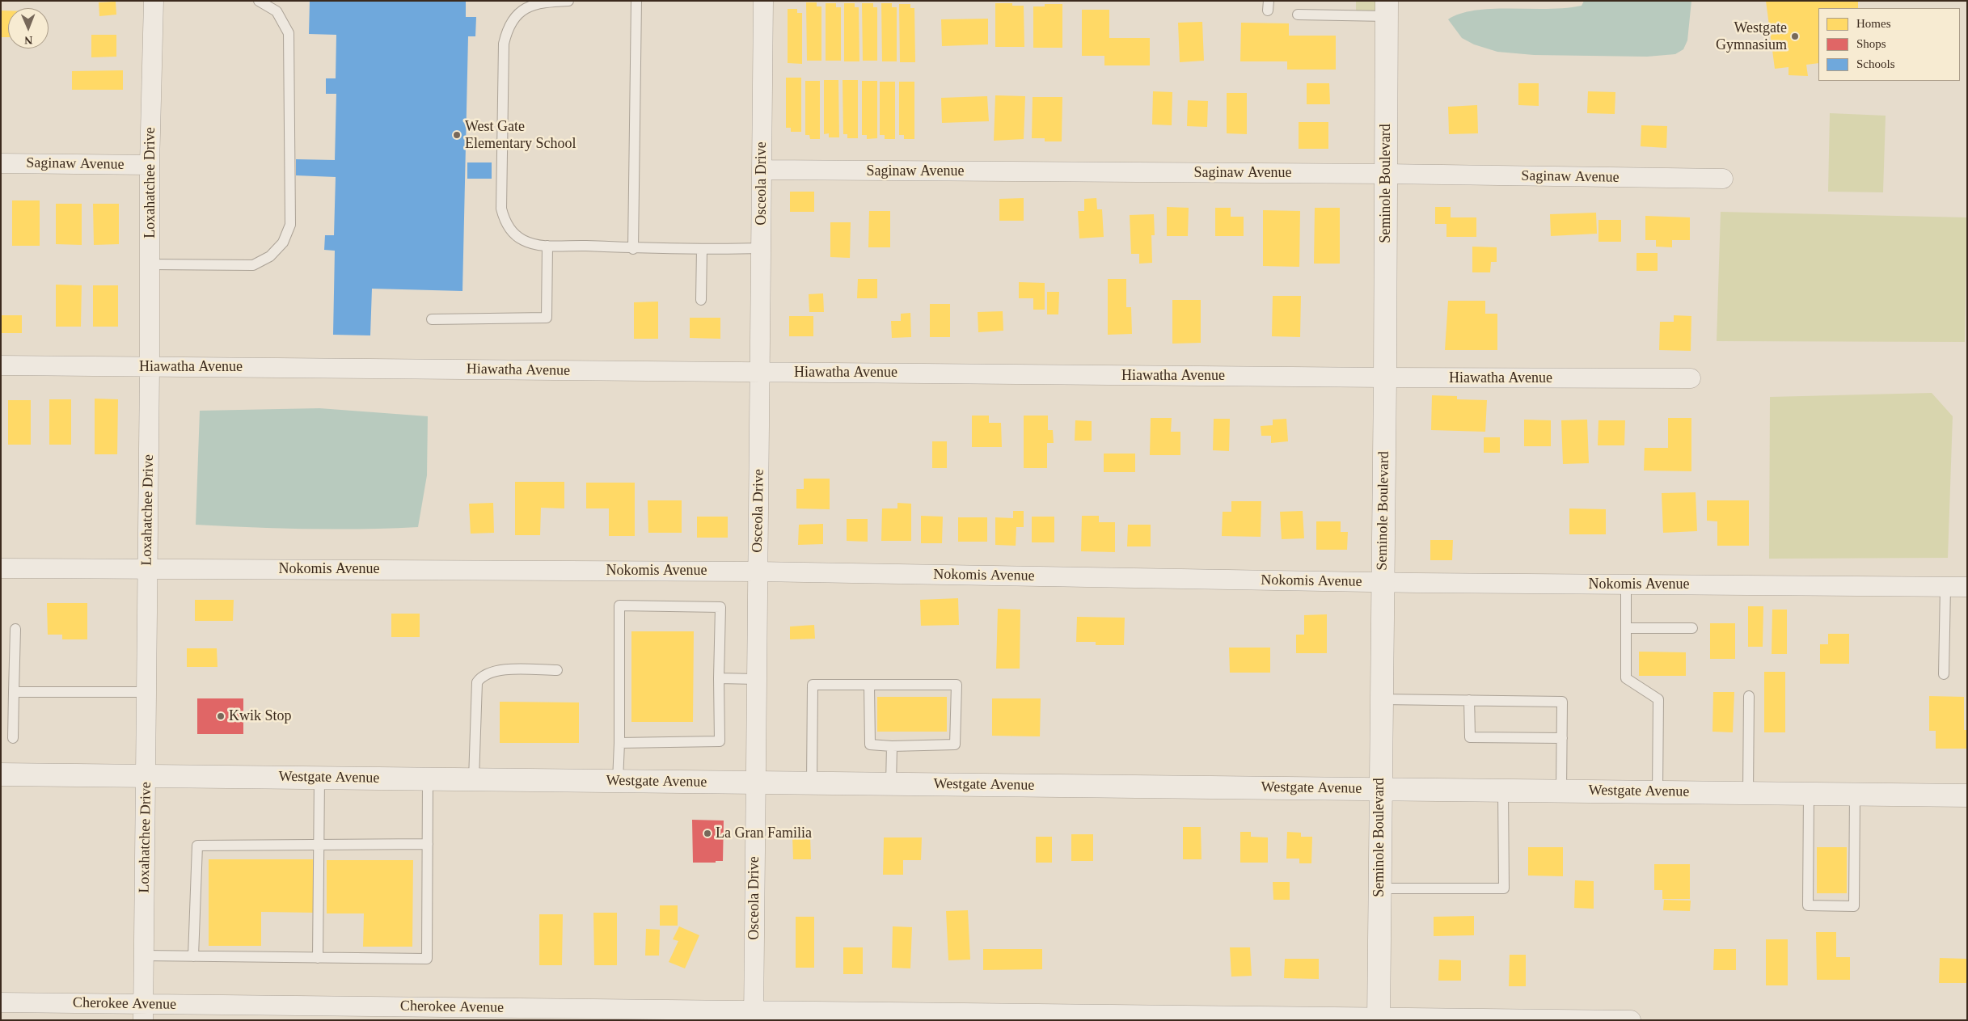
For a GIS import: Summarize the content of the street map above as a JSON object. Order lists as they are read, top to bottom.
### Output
{
  "streets": {
    "street": [
      "Saginaw Avenue",
      "Loxahatchee Drive",
      "Osceola Drive",
      "Seminole Boulevard",
      "Hiawatha Avenue",
      "Nokomis Avenue",
      "Westgate Avenue",
      "Cherokee Avenue"
    ]
  },
  "crossings": [
    ["Saginaw Avenue", "Loxahatchee Drive"],
    ["Saginaw Avenue", "Osceola Drive"],
    ["Saginaw Avenue", "Seminole Boulevard"],
    ["Loxahatchee Drive", "Hiawatha Avenue"],
    ["Loxahatchee Drive", "Nokomis Avenue"],
    ["Loxahatchee Drive", "Westgate Avenue"],
    ["Loxahatchee Drive", "Cherokee Avenue"],
    ["Osceola Drive", "Hiawatha Avenue"],
    ["Osceola Drive", "Nokomis Avenue"],
    ["Osceola Drive", "Westgate Avenue"],
    ["Osceola Drive", "Cherokee Avenue"],
    ["Seminole Boulevard", "Hiawatha Avenue"],
    ["Seminole Boulevard", "Nokomis Avenue"],
    ["Seminole Boulevard", "Westgate Avenue"],
    ["Seminole Boulevard", "Cherokee Avenue"]
  ],
  "places": [
    "Westgate Gymnasium",
    "West Gate Elementary School",
    "Kwik Stop",
    "La Gran Familia"
  ],
  "legend": ["Homes", "Shops", "Schools"],
  "north": "bottom"
}
